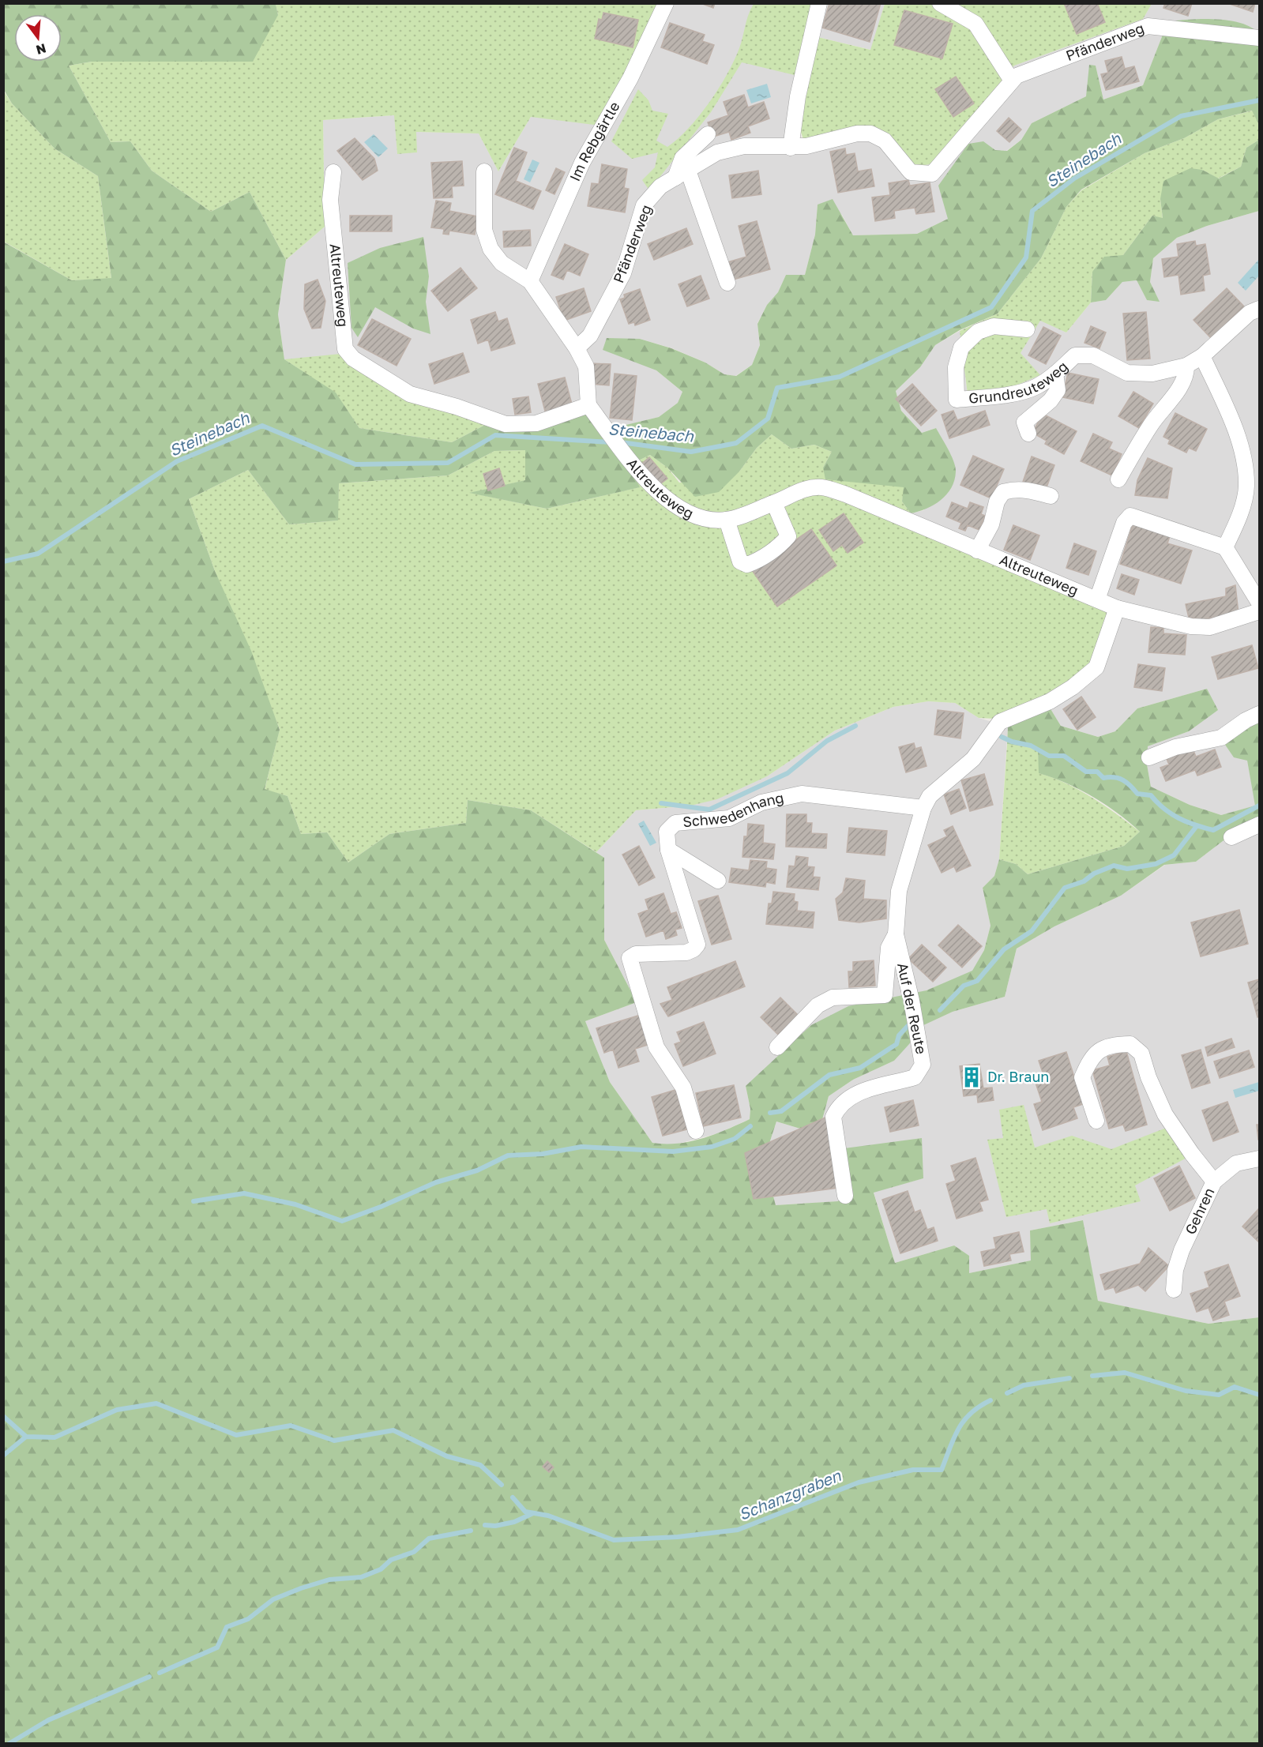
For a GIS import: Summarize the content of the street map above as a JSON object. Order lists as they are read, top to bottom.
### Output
{
  "streets": {
    "street": [
      "Pfänderweg",
      "Im Rebgärtle",
      "Altreuteweg",
      "Grundreuteweg",
      "Schwedenhang",
      "Auf der Reute",
      "Gehren"
    ]
  },
  "crossings": [
    ["Altreuteweg", "Auf der Reute"],
    ["Schwedenhang", "Auf der Reute"]
  ],
  "water": ["Steinebach", "Schanzgraben"],
  "places": {
    "building": ["Dr. Braun"]
  },
  "north": "bottom"
}
